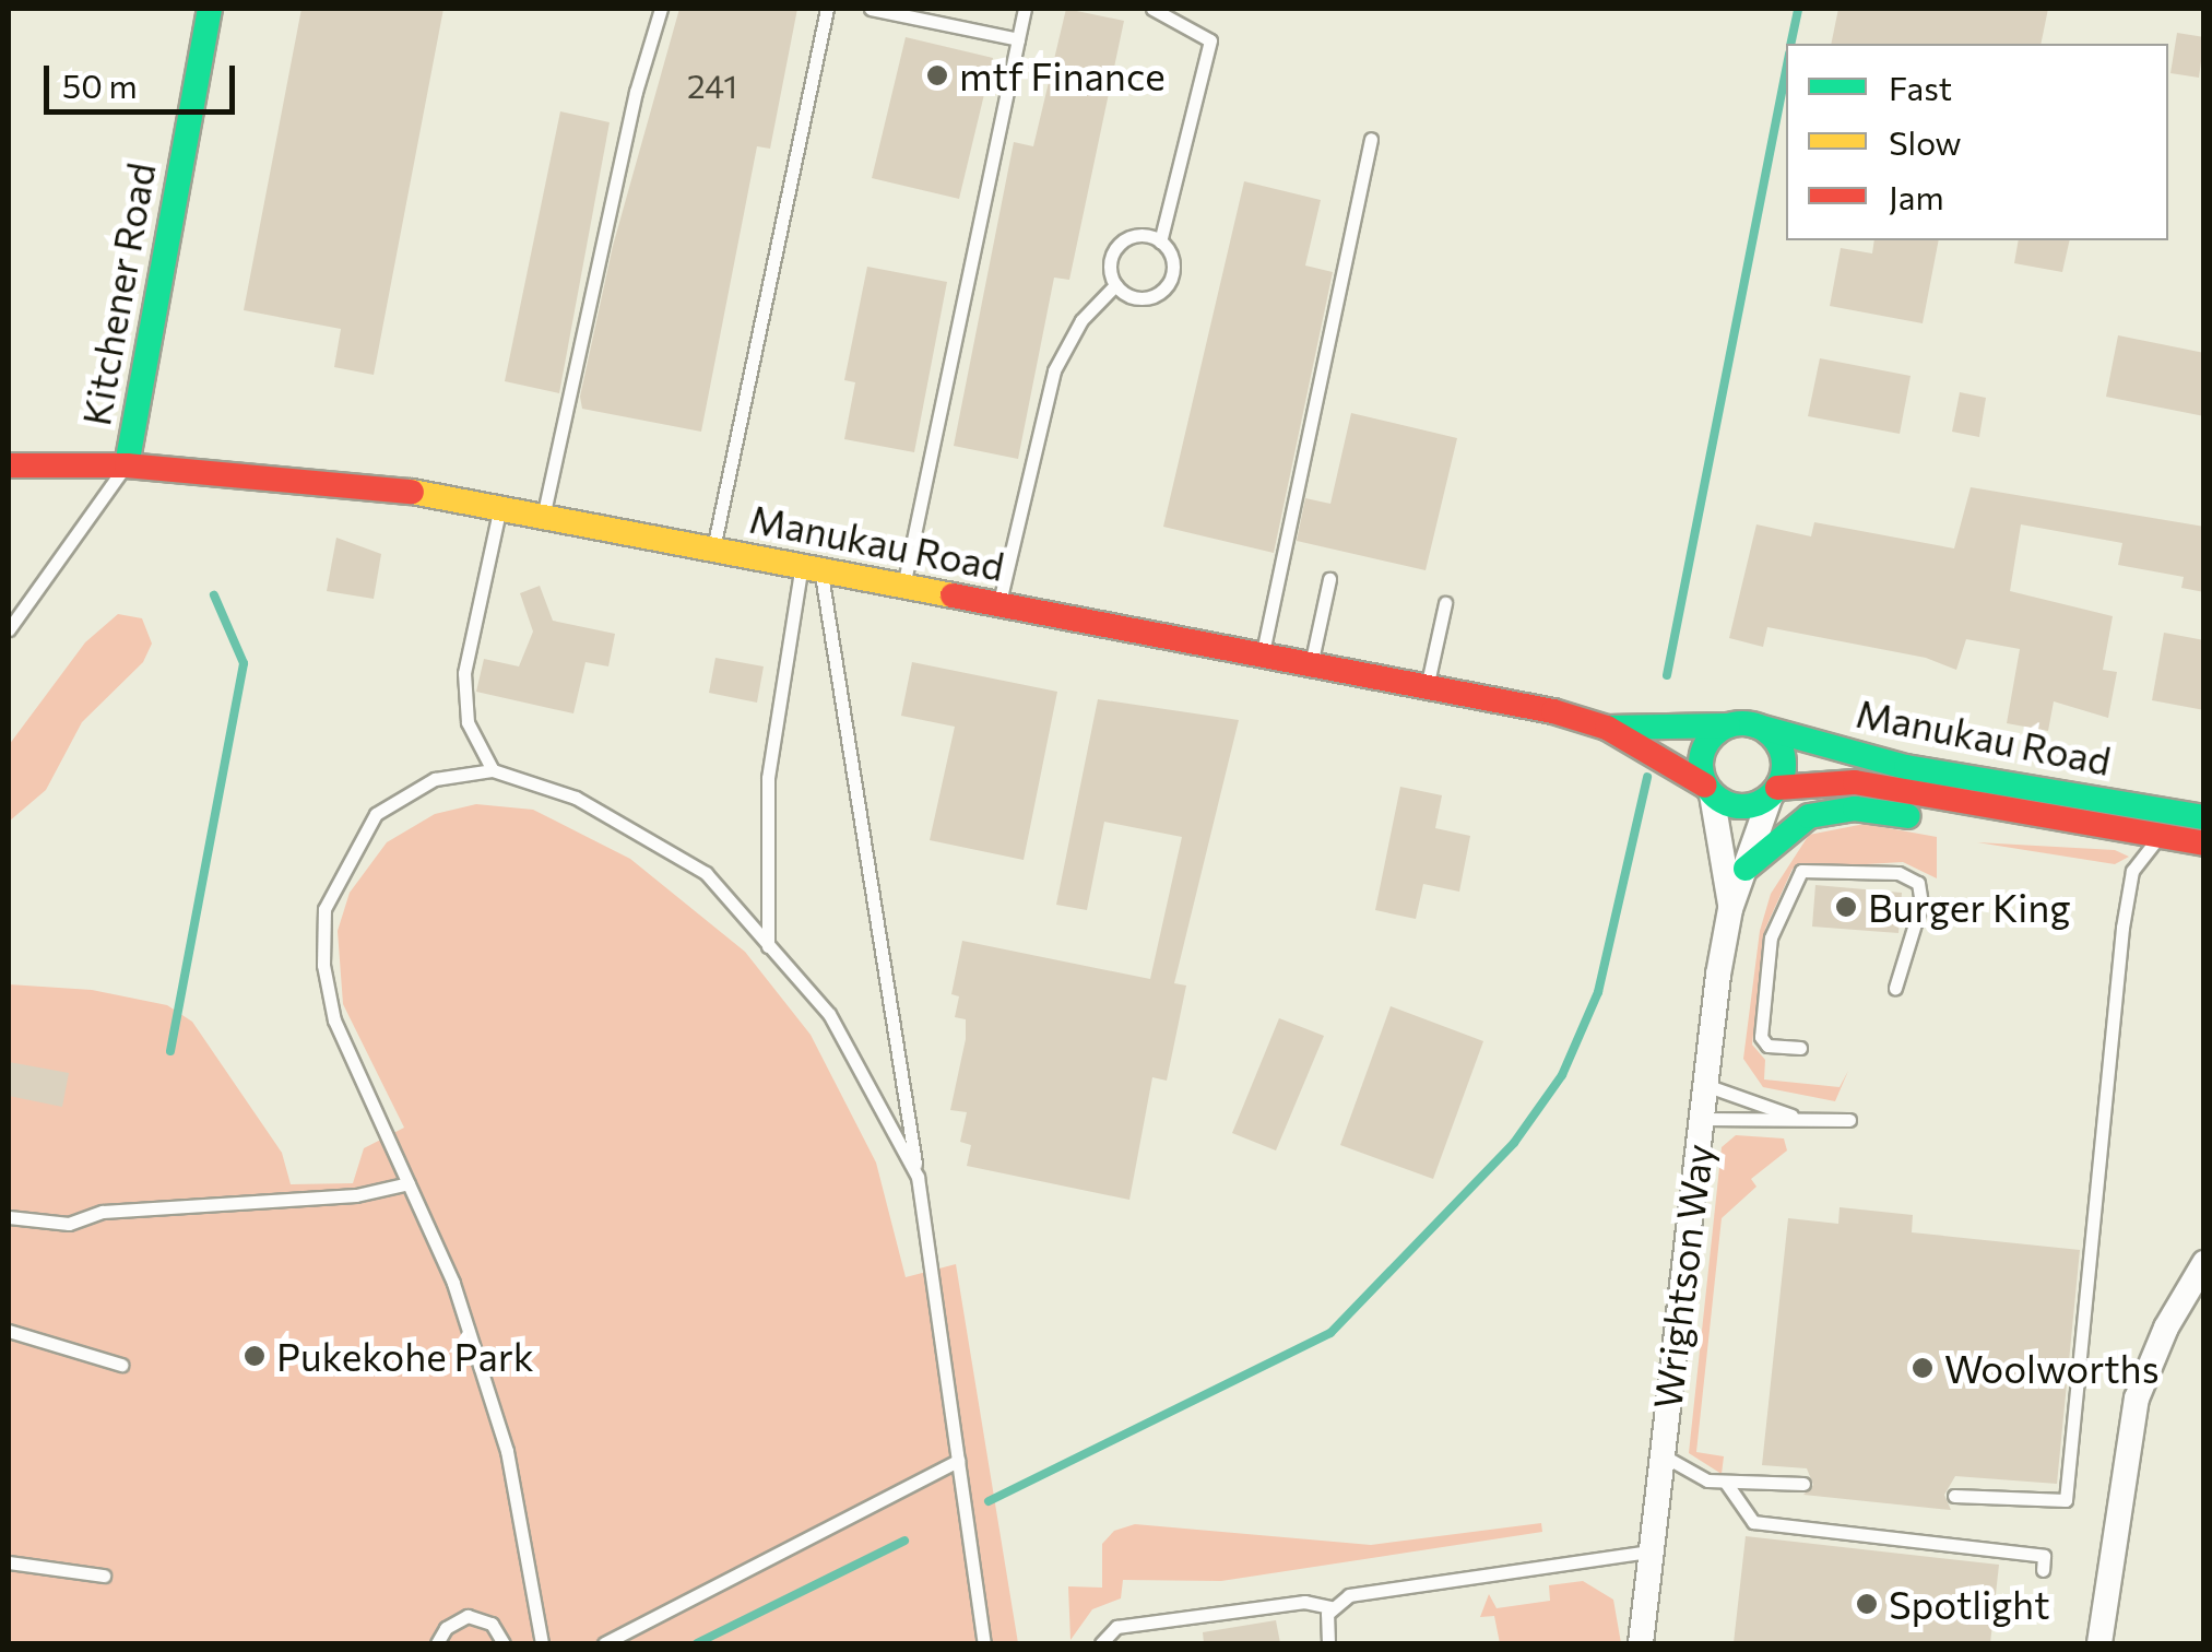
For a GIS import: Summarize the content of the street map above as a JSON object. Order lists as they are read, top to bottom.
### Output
{
  "streets": {
    "main road": ["Kitchener Road", "Manukau Road"],
    "street": ["Wrightson Way"]
  },
  "crossings": [
    ["Kitchener Road", "Manukau Road"],
    ["Manukau Road", "Wrightson Way"]
  ],
  "places": [
    "mtf Finance",
    "Burger King",
    "Pukekohe Park",
    "Woolworths",
    "Spotlight"
  ],
  "house_numbers": ["241"],
  "legend": ["Fast", "Slow", "Jam"],
  "scale_bar": "50 m"
}
